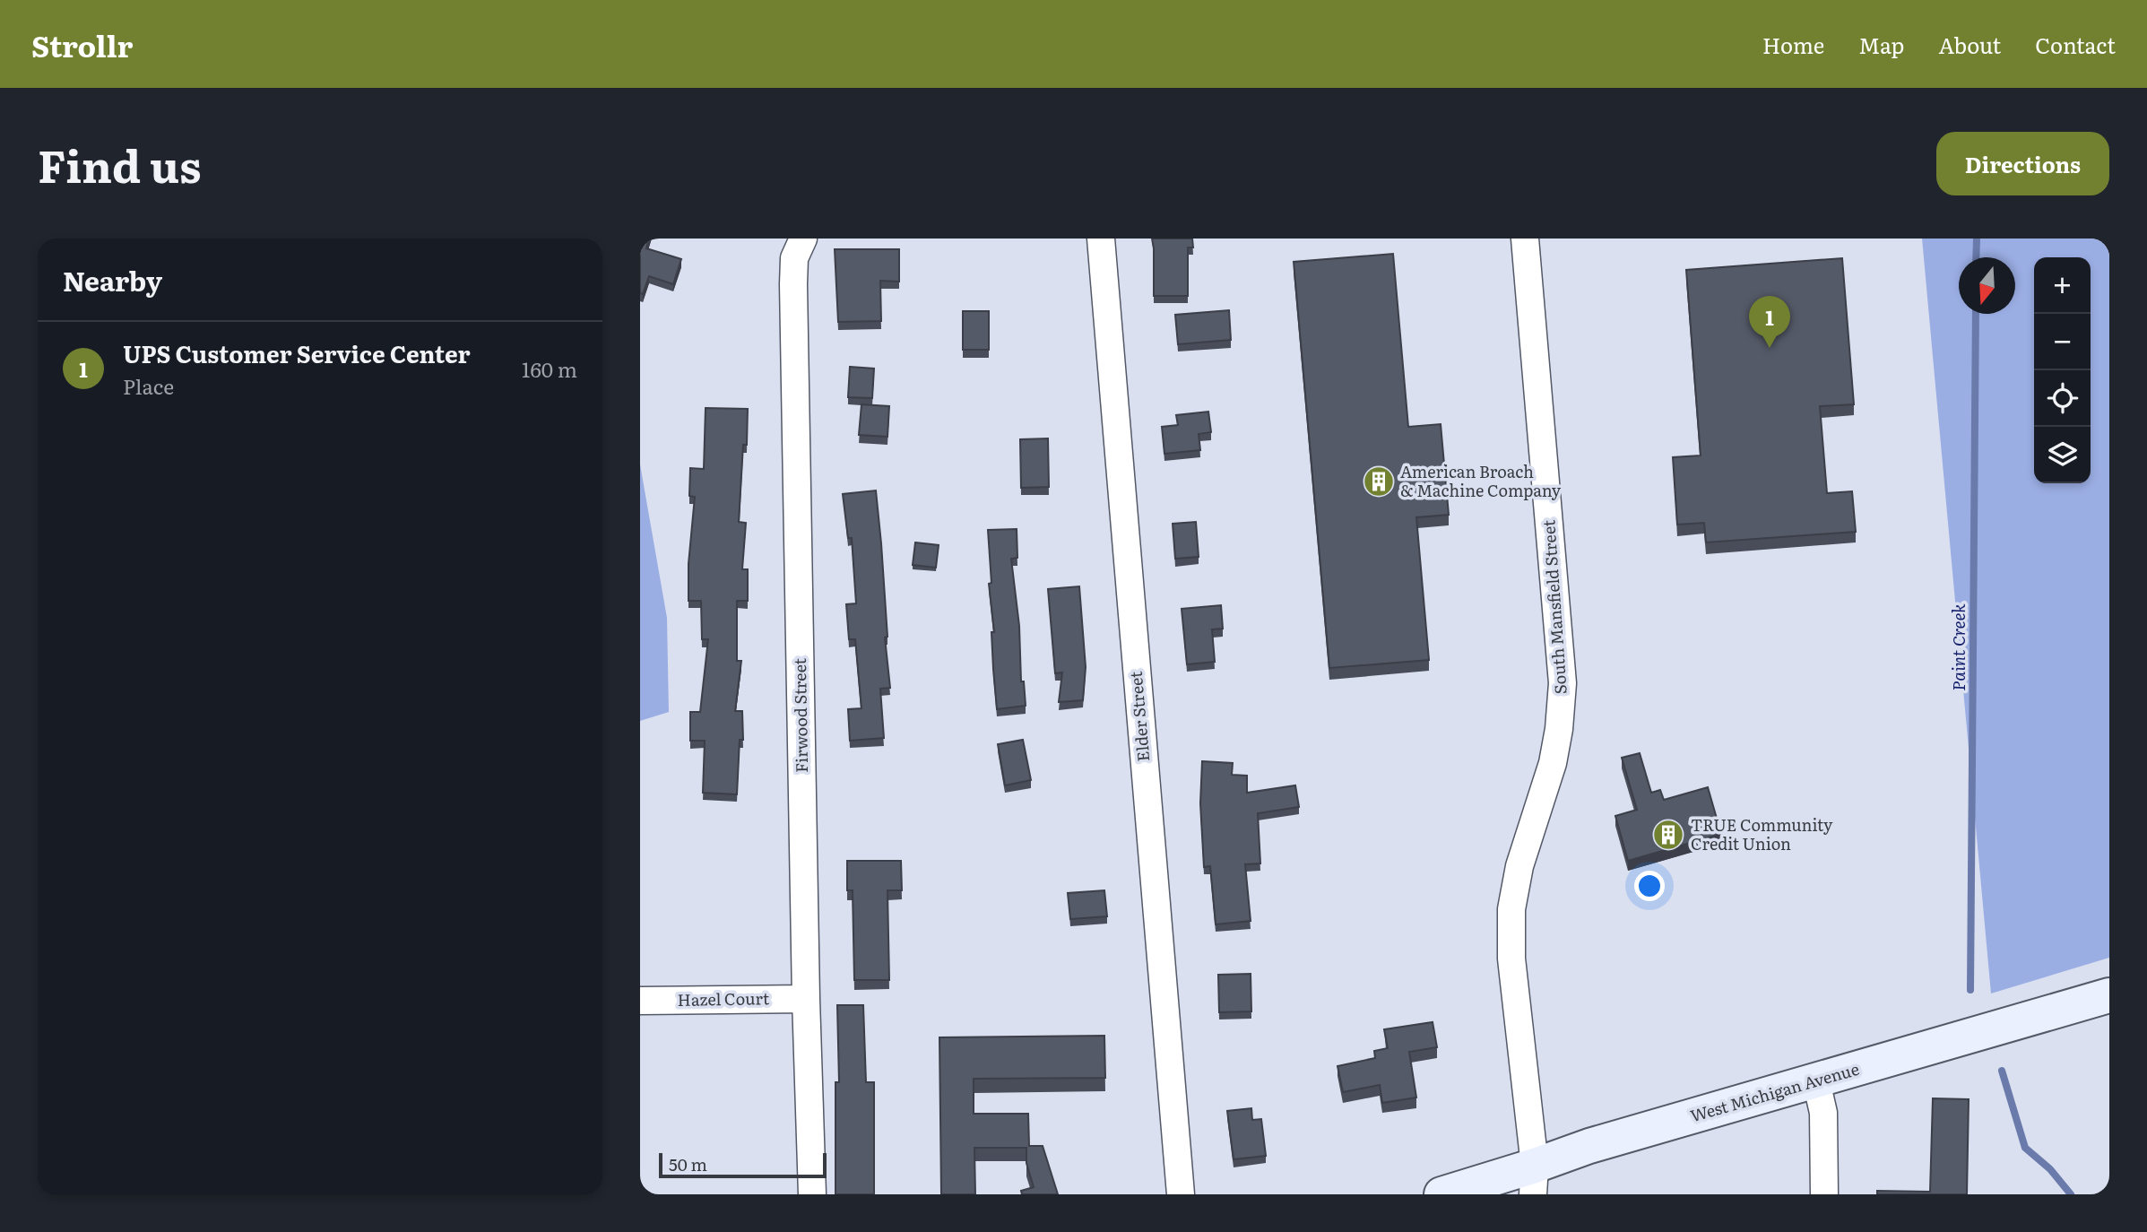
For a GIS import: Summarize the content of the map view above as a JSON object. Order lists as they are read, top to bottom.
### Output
{
  "streets": {
    "main road": ["West Michigan Avenue"],
    "street": [
      "South Mansfield Street",
      "Firwood Street",
      "Elder Street",
      "Hazel Court"
    ]
  },
  "crossings": [
    ["South Mansfield Street", "West Michigan Avenue"],
    ["Firwood Street", "Hazel Court"]
  ],
  "water": ["Paint Creek"],
  "places": {
    "building": ["American Broach & Machine Company", "TRUE Community Credit Union"]
  },
  "scale_bar": "50 m",
  "north": "bottom",
  "page": {
    "header": "Strollr",
    "nav": [
      "Home",
      "Map",
      "About",
      "Contact"
    ],
    "title": "Find us",
    "buttons": "Directions",
    "heading": "Nearby",
    "map_buttons": ["+", "−"],
    "pins": "1",
    "list": [
      {
        "mark": "1",
        "name": "UPS Customer Service Center",
        "note": "Place",
        "value": "160 m"
      }
    ],
    "scale": "50 m"
  }
}
